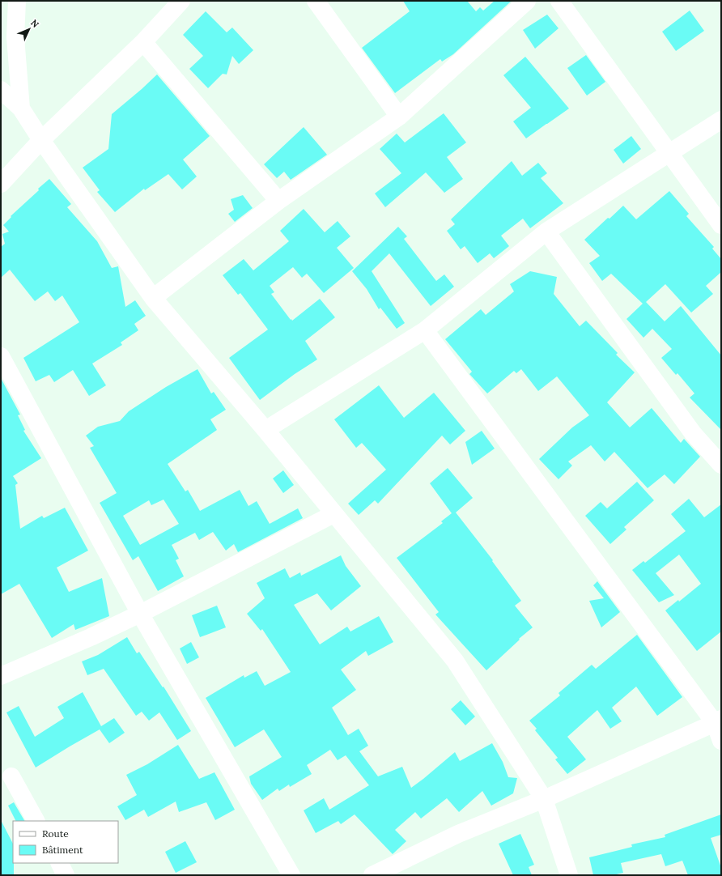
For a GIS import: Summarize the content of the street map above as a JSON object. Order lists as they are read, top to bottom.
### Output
{
  "legend": ["Route", "Bâtiment"],
  "north": "top right"
}
